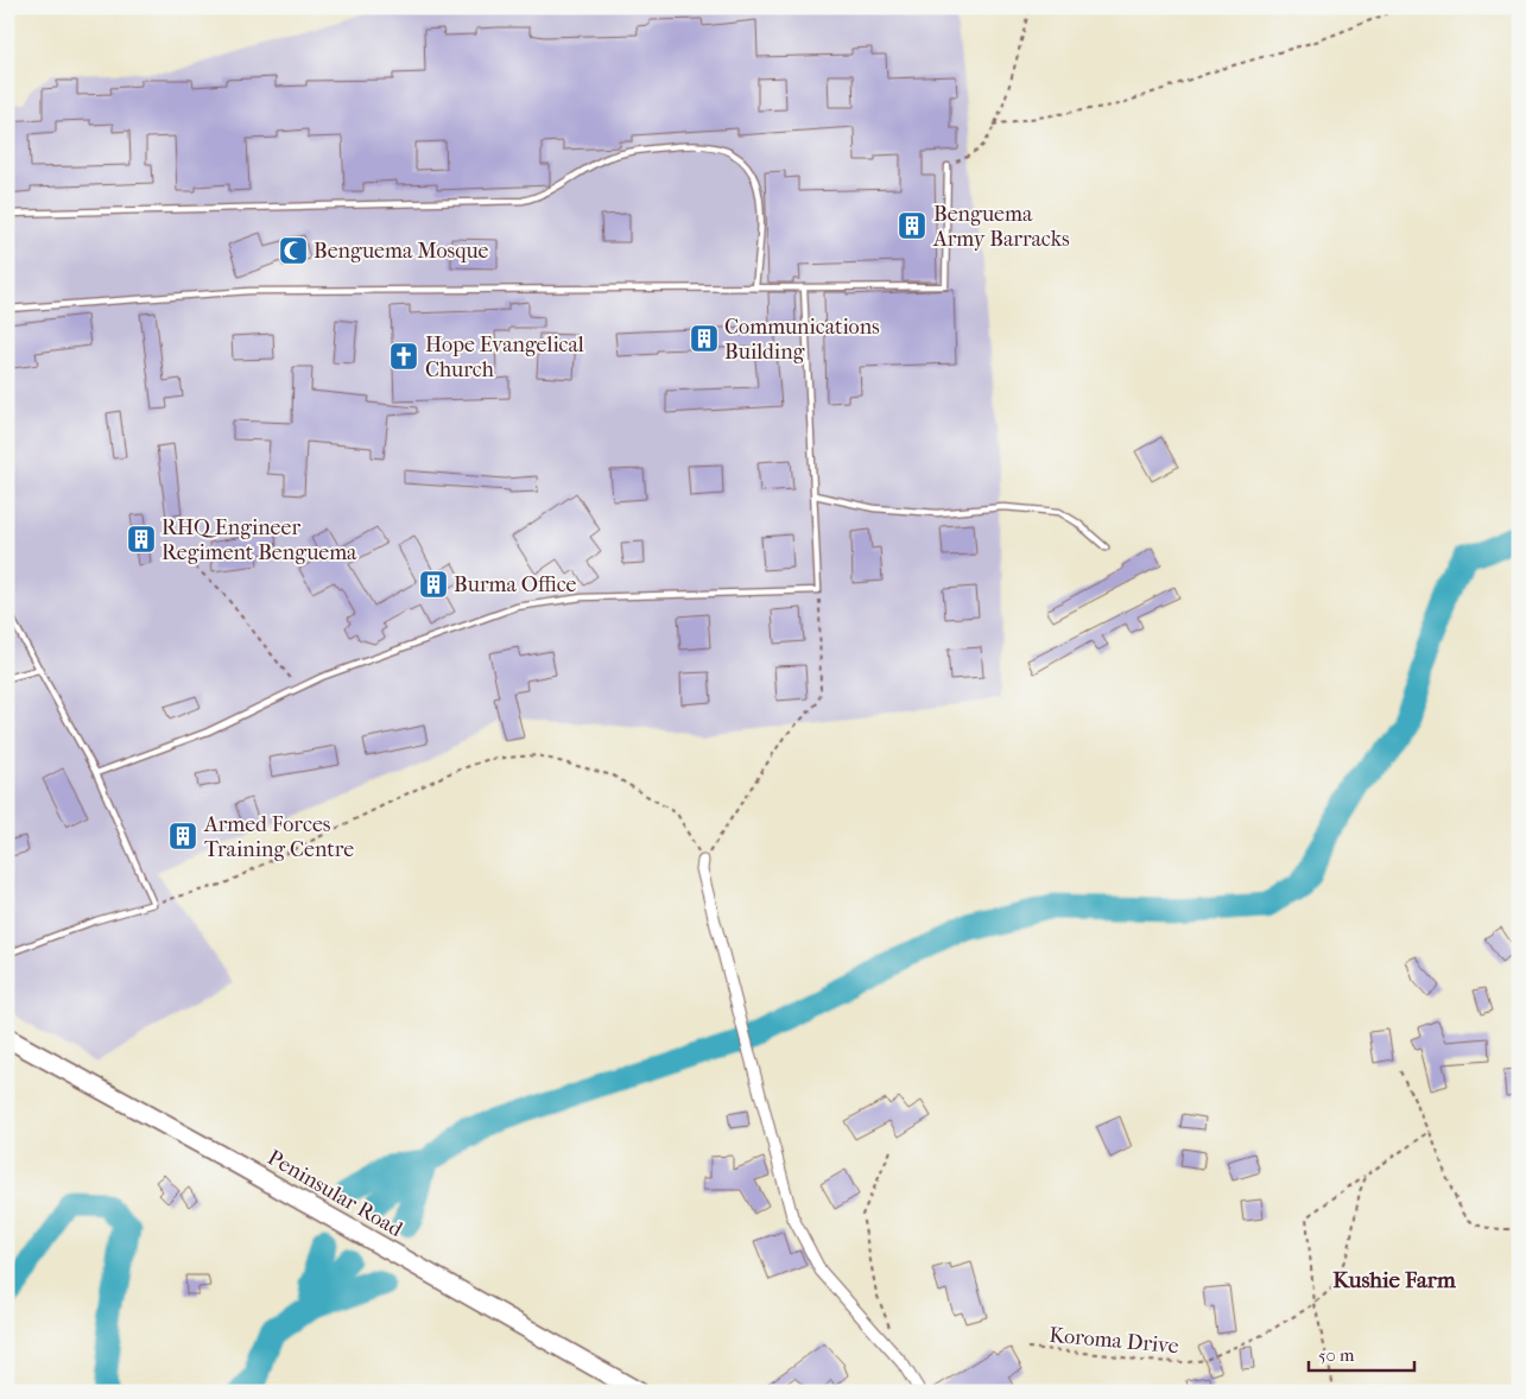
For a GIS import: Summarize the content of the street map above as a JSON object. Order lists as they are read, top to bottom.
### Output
{
  "streets": {
    "main road": ["Peninsular Road"],
    "path": ["Koroma Drive"]
  },
  "districts": ["Kushie Farm"],
  "places": {
    "building": [
      "Benguema Army Barracks",
      "Communications Building",
      "RHQ Engineer Regiment Benguema",
      "Burma Office",
      "Armed Forces Training Centre"
    ],
    "mosque": ["Benguema Mosque"],
    "church": ["Hope Evangelical Church"]
  },
  "scale_bar": "50 m"
}
